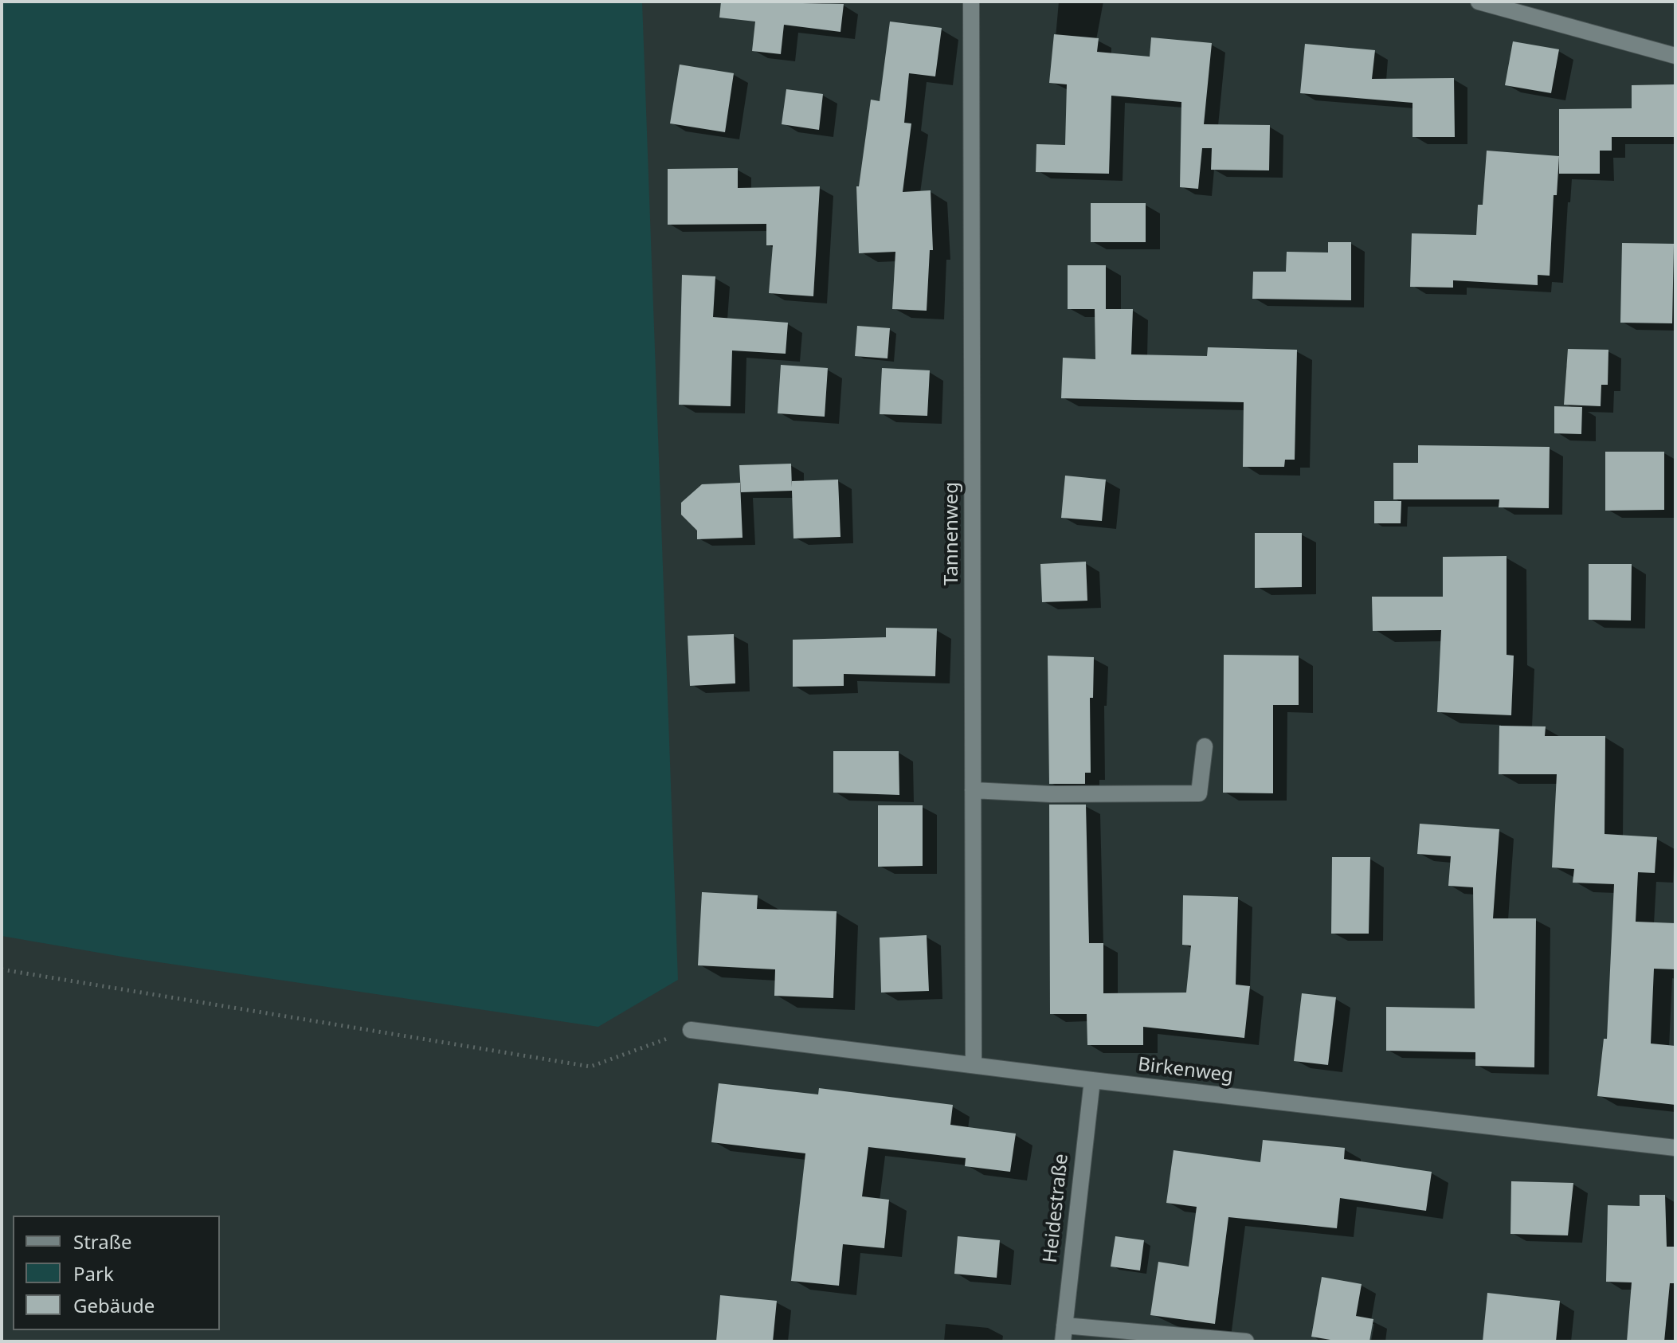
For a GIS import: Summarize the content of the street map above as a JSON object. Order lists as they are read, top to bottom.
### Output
{
  "streets": {
    "street": ["Tannenweg", "Birkenweg", "Heidestraße"]
  },
  "crossings": [
    ["Tannenweg", "Birkenweg"],
    ["Birkenweg", "Heidestraße"]
  ],
  "legend": ["Straße", "Park", "Gebäude"]
}
